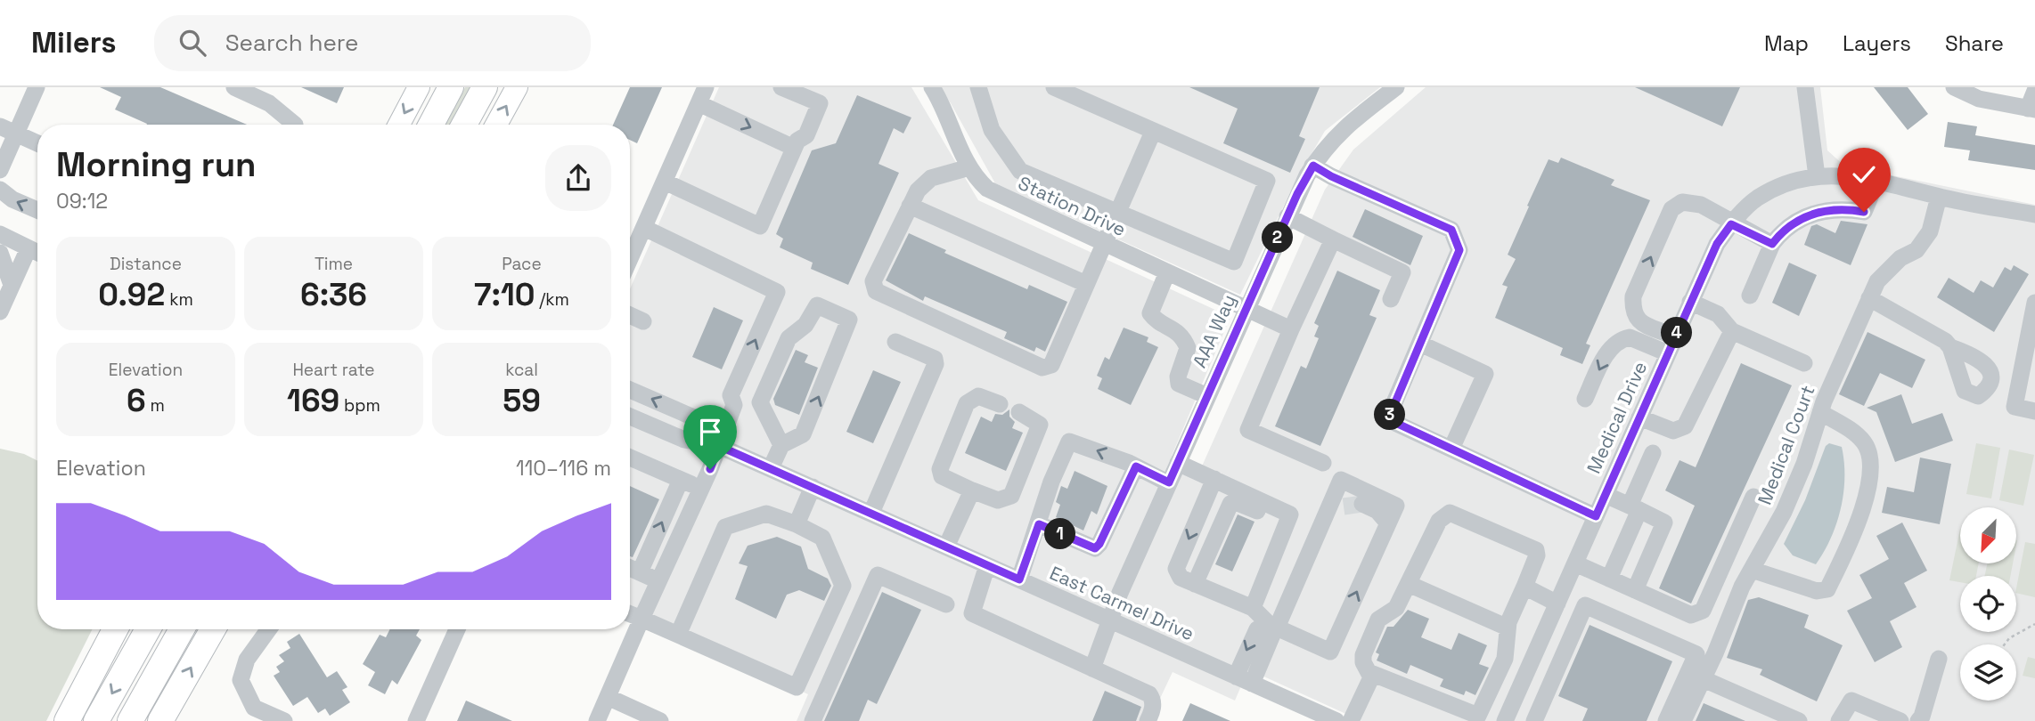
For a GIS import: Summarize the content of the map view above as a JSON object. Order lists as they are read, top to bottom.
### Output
{
  "streets": {
    "street": [
      "Station Drive",
      "AAA Way",
      "Medical Drive",
      "Medical Court",
      "East Carmel Drive"
    ]
  },
  "crossings": [
    ["Station Drive", "AAA Way"],
    ["AAA Way", "East Carmel Drive"],
    ["Medical Drive", "Medical Court"]
  ],
  "north": "bottom left",
  "page": {
    "header": "Milers",
    "search": "Search here",
    "nav": ["Map", "Layers", "Share"],
    "heading": ["Morning run", "09:12"],
    "pins": [
      "2",
      "4",
      "3",
      "1"
    ],
    "stats": [
      ["Distance", "0.92 km"],
      ["Time", "6:36"],
      ["Pace", "7:10 /km"],
      ["Elevation", "6 m"],
      ["Heart rate", "169 bpm"],
      ["kcal", "59"]
    ],
    "chart": ["Elevation", "110–116 m"]
  }
}
